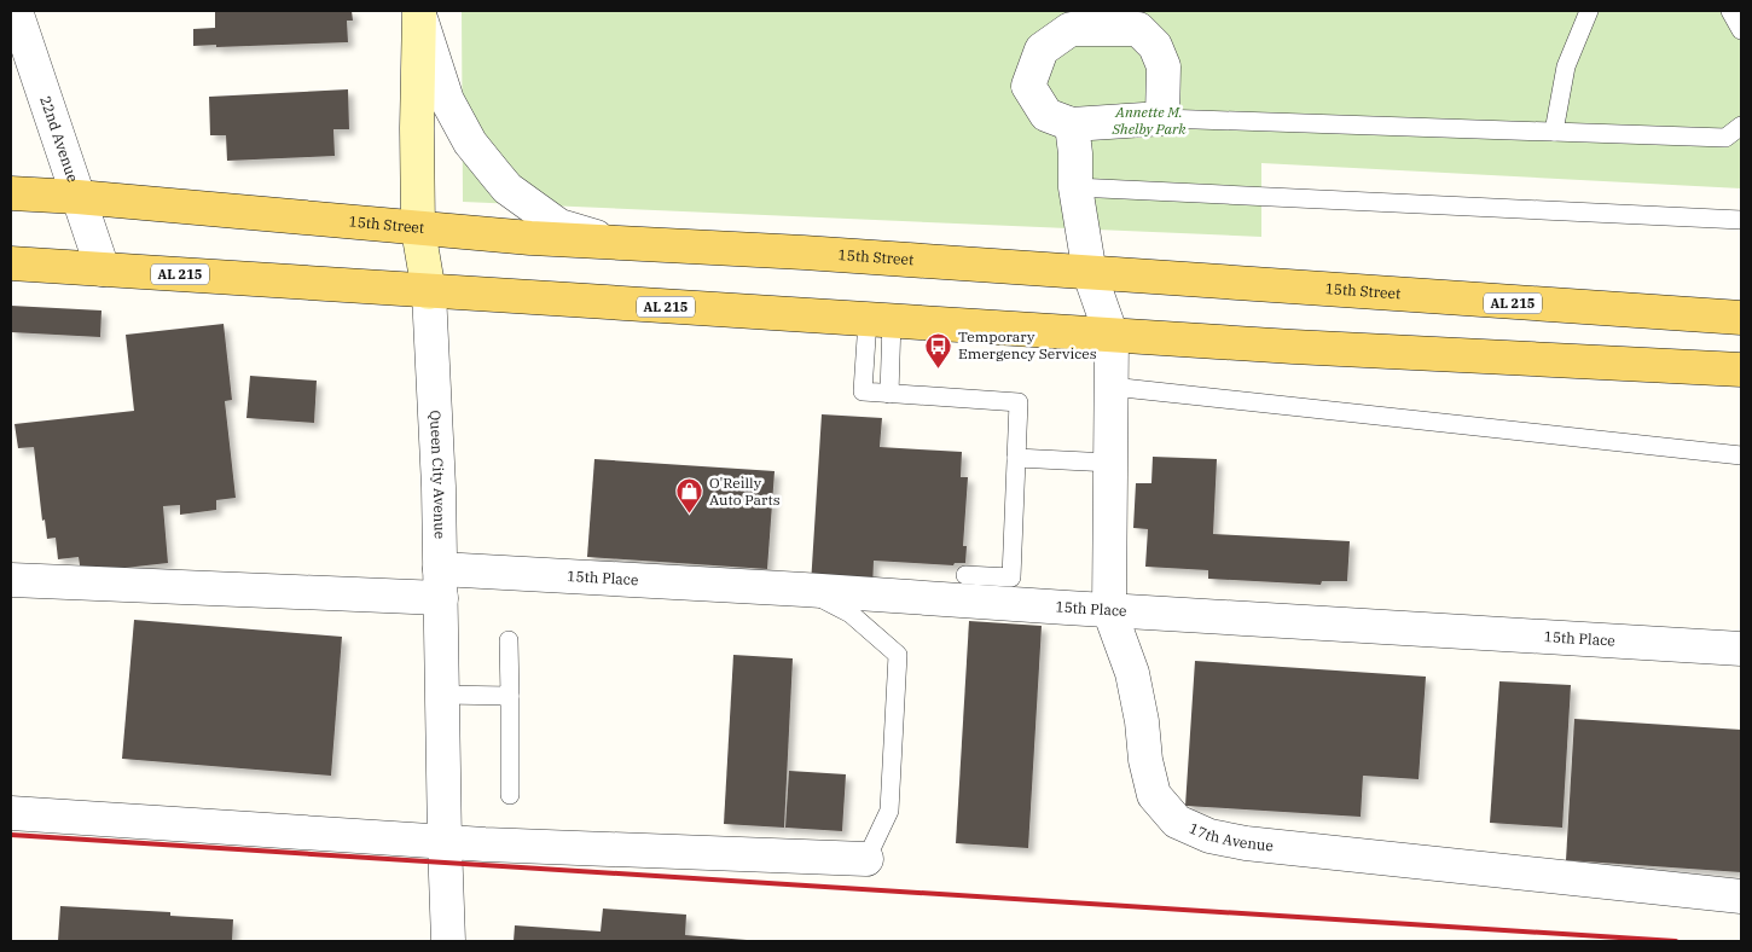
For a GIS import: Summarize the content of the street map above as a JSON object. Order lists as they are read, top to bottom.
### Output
{
  "streets": {
    "main road": ["15th Street", "AL 215", "Queen City Avenue"],
    "street": ["22nd Avenue", "15th Place", "17th Avenue"]
  },
  "crossings": [
    ["22nd Avenue", "15th Street"],
    ["22nd Avenue", "AL 215"],
    ["15th Street", "Queen City Avenue"],
    ["15th Street", "17th Avenue"],
    ["AL 215", "Queen City Avenue"],
    ["AL 215", "17th Avenue"],
    ["Queen City Avenue", "15th Place"],
    ["15th Place", "17th Avenue"]
  ],
  "parks": ["Annette M. Shelby Park"],
  "places": {
    "bus stop": ["Temporary Emergency Services"],
    "shop": ["O'Reilly Auto Parts"]
  }
}
